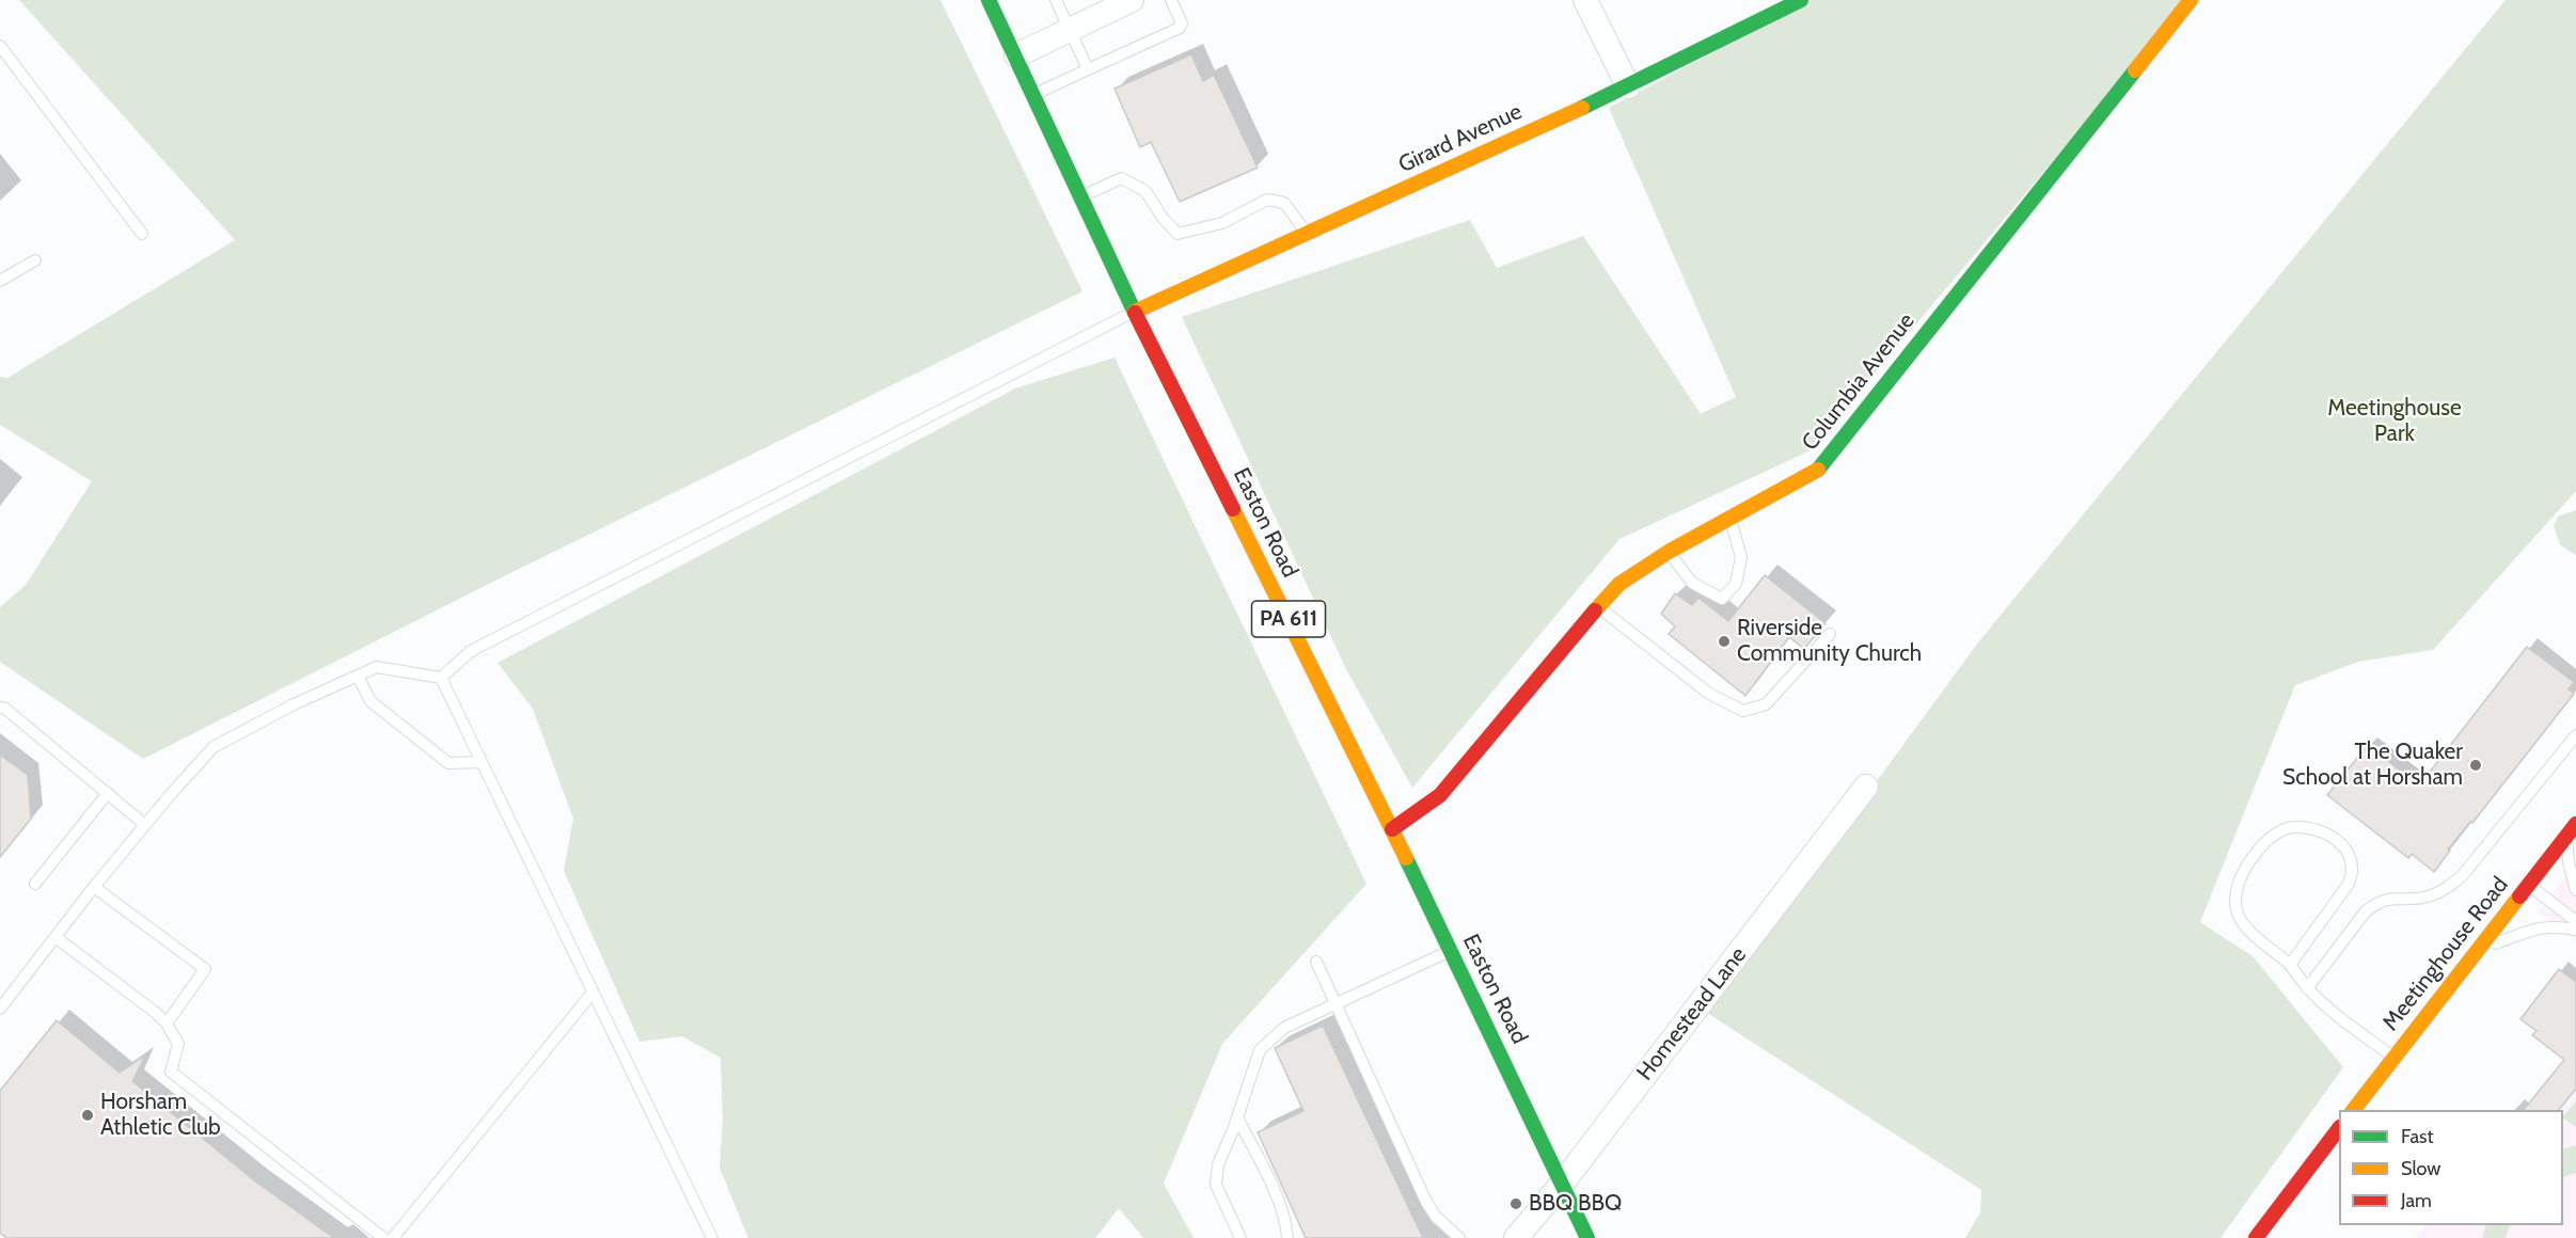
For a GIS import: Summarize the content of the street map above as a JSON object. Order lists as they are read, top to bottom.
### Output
{
  "streets": {
    "main road": [
      "Girard Avenue",
      "Columbia Avenue",
      "Easton Road",
      "PA 611",
      "Meetinghouse Road"
    ],
    "street": ["Homestead Lane"]
  },
  "crossings": [
    ["Girard Avenue", "Easton Road"],
    ["Columbia Avenue", "Easton Road"],
    ["Easton Road", "Homestead Lane"]
  ],
  "parks": ["Meetinghouse Park"],
  "places": [
    "Riverside Community Church",
    "The Quaker School at Horsham",
    "Horsham Athletic Club",
    "BBQ BBQ"
  ],
  "legend": ["Fast", "Slow", "Jam"]
}
